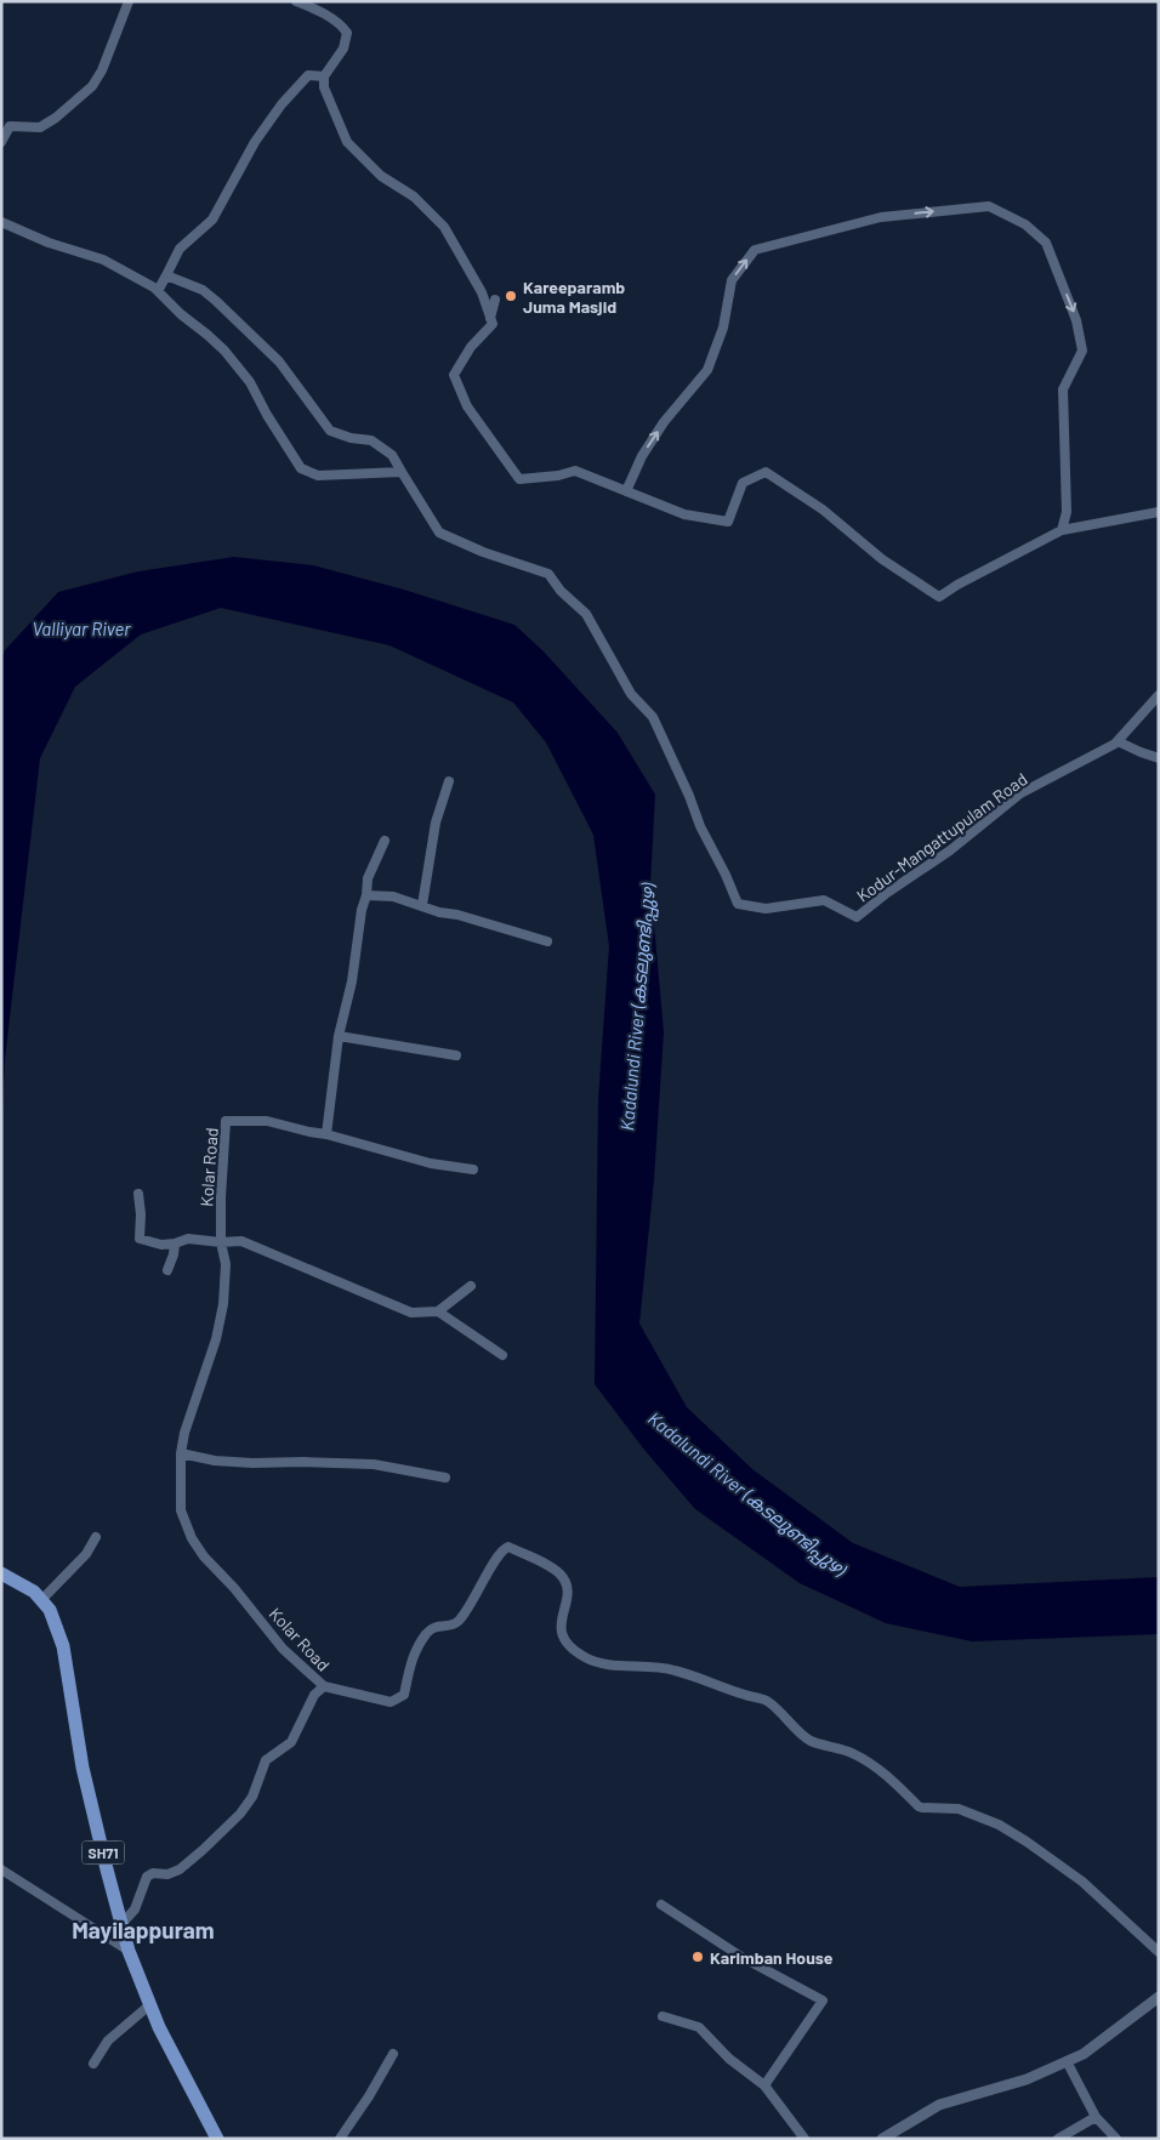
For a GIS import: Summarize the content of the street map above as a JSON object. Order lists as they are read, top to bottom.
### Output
{
  "streets": {
    "main road": ["SH71"],
    "street": ["Kodur-Mangattupulam Road", "Kolar Road"]
  },
  "districts": ["Mayilappuram"],
  "water": ["Valliyar River", "Kadalundi River (കടലുണ്ടിപ്പുഴ)"],
  "places": ["Kareeparamb Juma Masjid", "Karimban House"]
}
